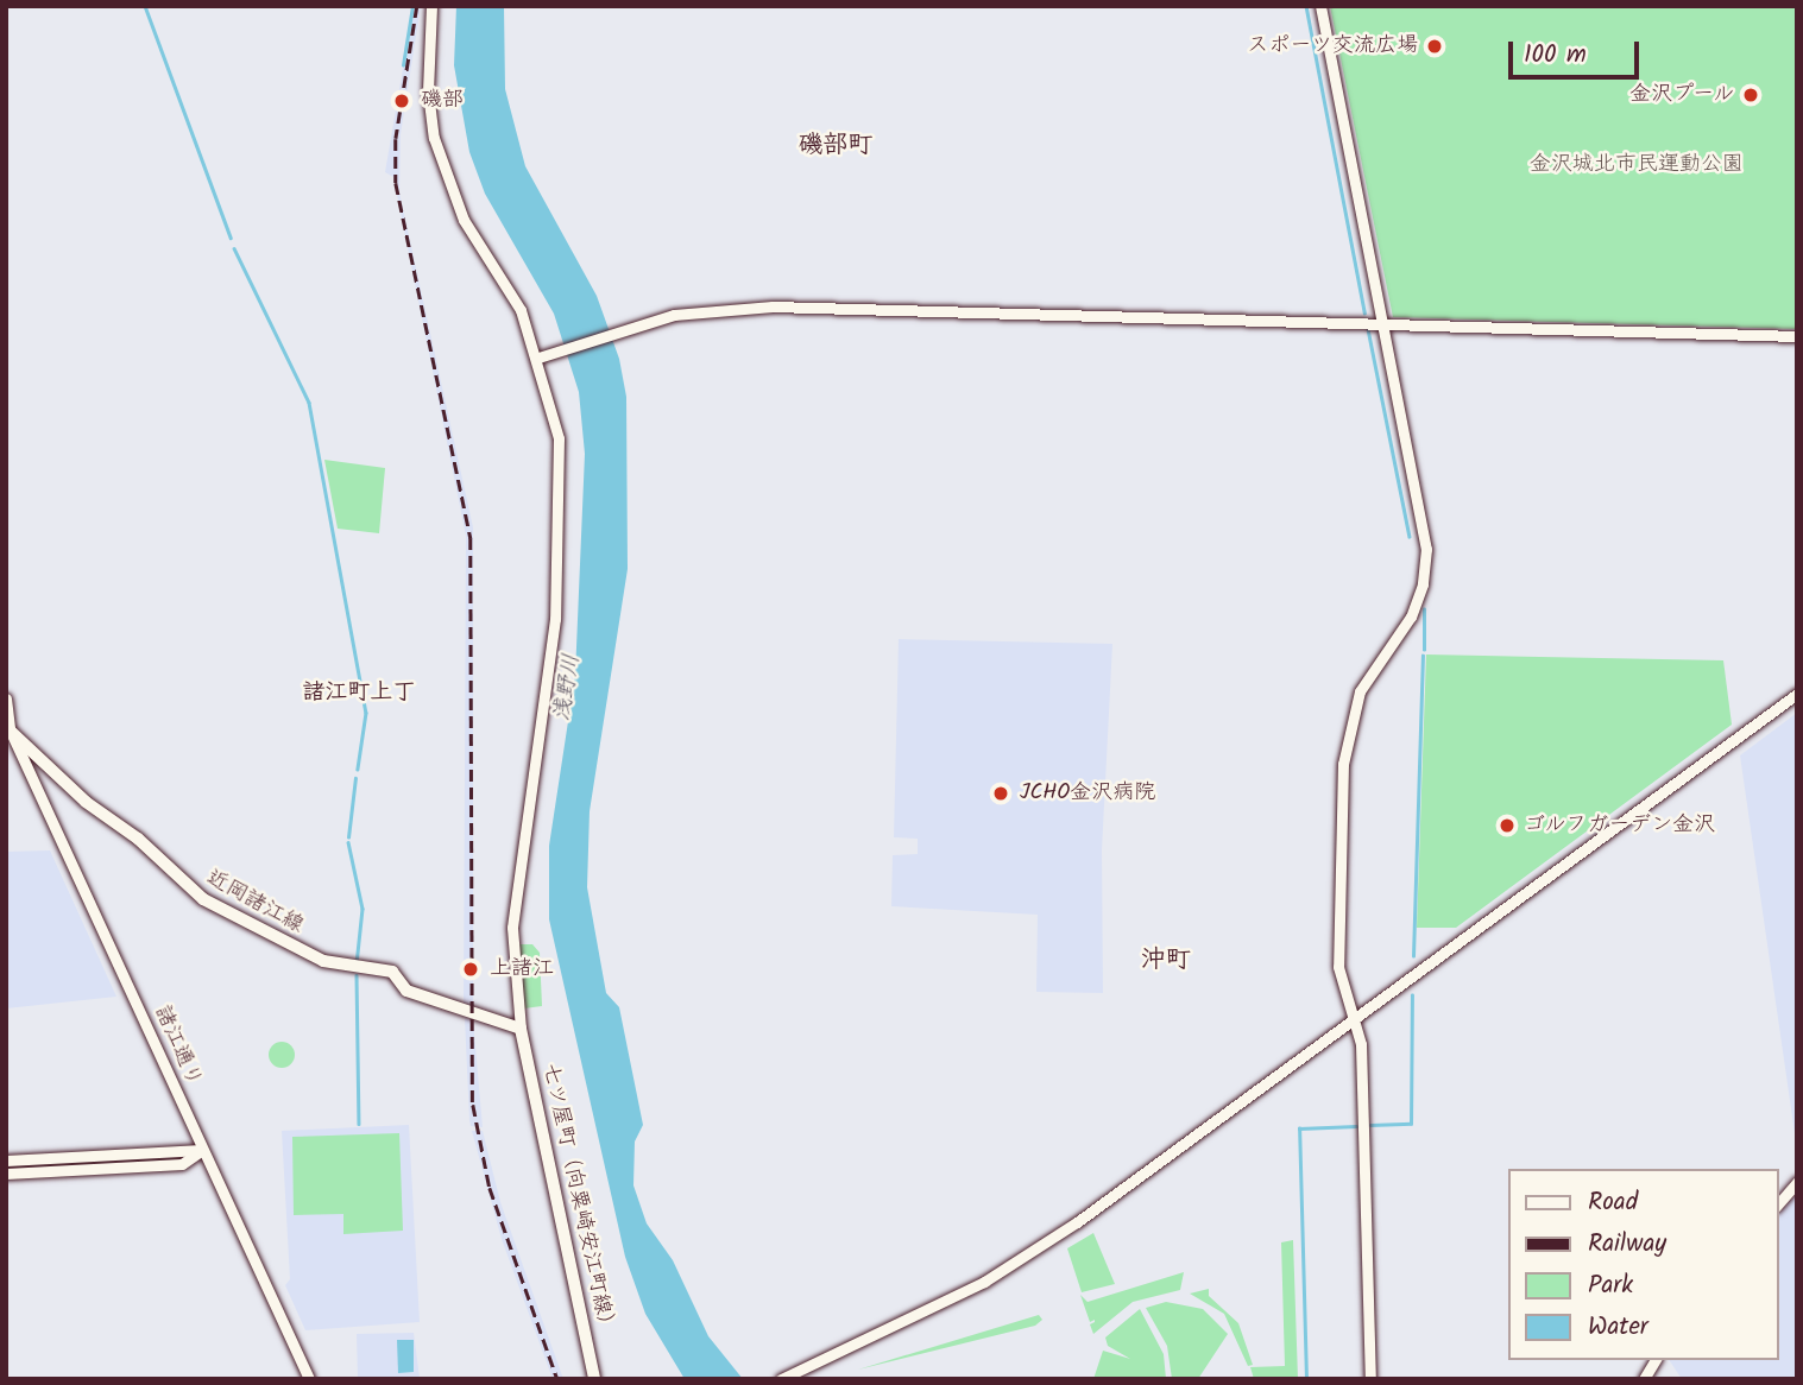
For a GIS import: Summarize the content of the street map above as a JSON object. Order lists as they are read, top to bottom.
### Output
{
  "streets": {
    "main road": ["近岡諸江線", "七ツ屋町（向粟崎安江町線）"],
    "street": ["諸江通り"]
  },
  "crossings": [
    ["近岡諸江線", "諸江通り"],
    ["近岡諸江線", "七ツ屋町（向粟崎安江町線）"]
  ],
  "districts": ["磯部町", "諸江町上丁", "沖町"],
  "water": ["浅野川"],
  "parks": ["金沢城北市民運動公園"],
  "places": [
    "スポーツ交流広場",
    "金沢プール",
    "磯部",
    "JCHO金沢病院",
    "ゴルフガーデン金沢",
    "上諸江"
  ],
  "legend": [
    "Road",
    "Railway",
    "Park",
    "Water"
  ],
  "scale_bar": "100 m"
}
